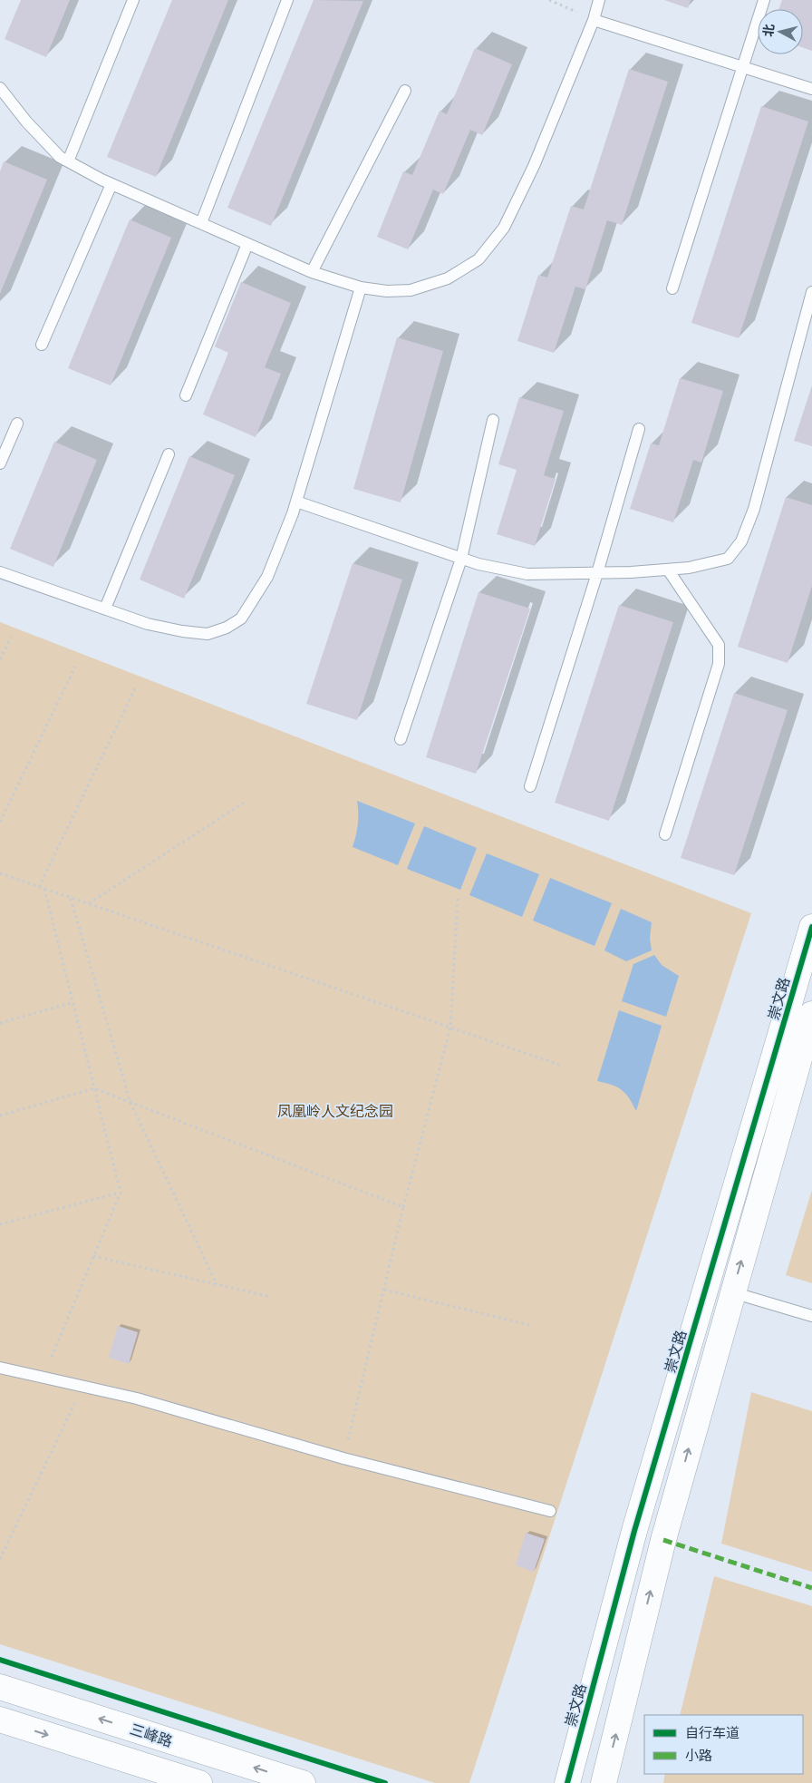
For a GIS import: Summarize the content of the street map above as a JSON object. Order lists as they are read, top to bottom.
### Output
{
  "streets": {
    "street": ["崇文路", "三峰路"]
  },
  "parks": ["凤凰岭人文纪念园"],
  "legend": ["自行车道", "小路"],
  "north": "left"
}
